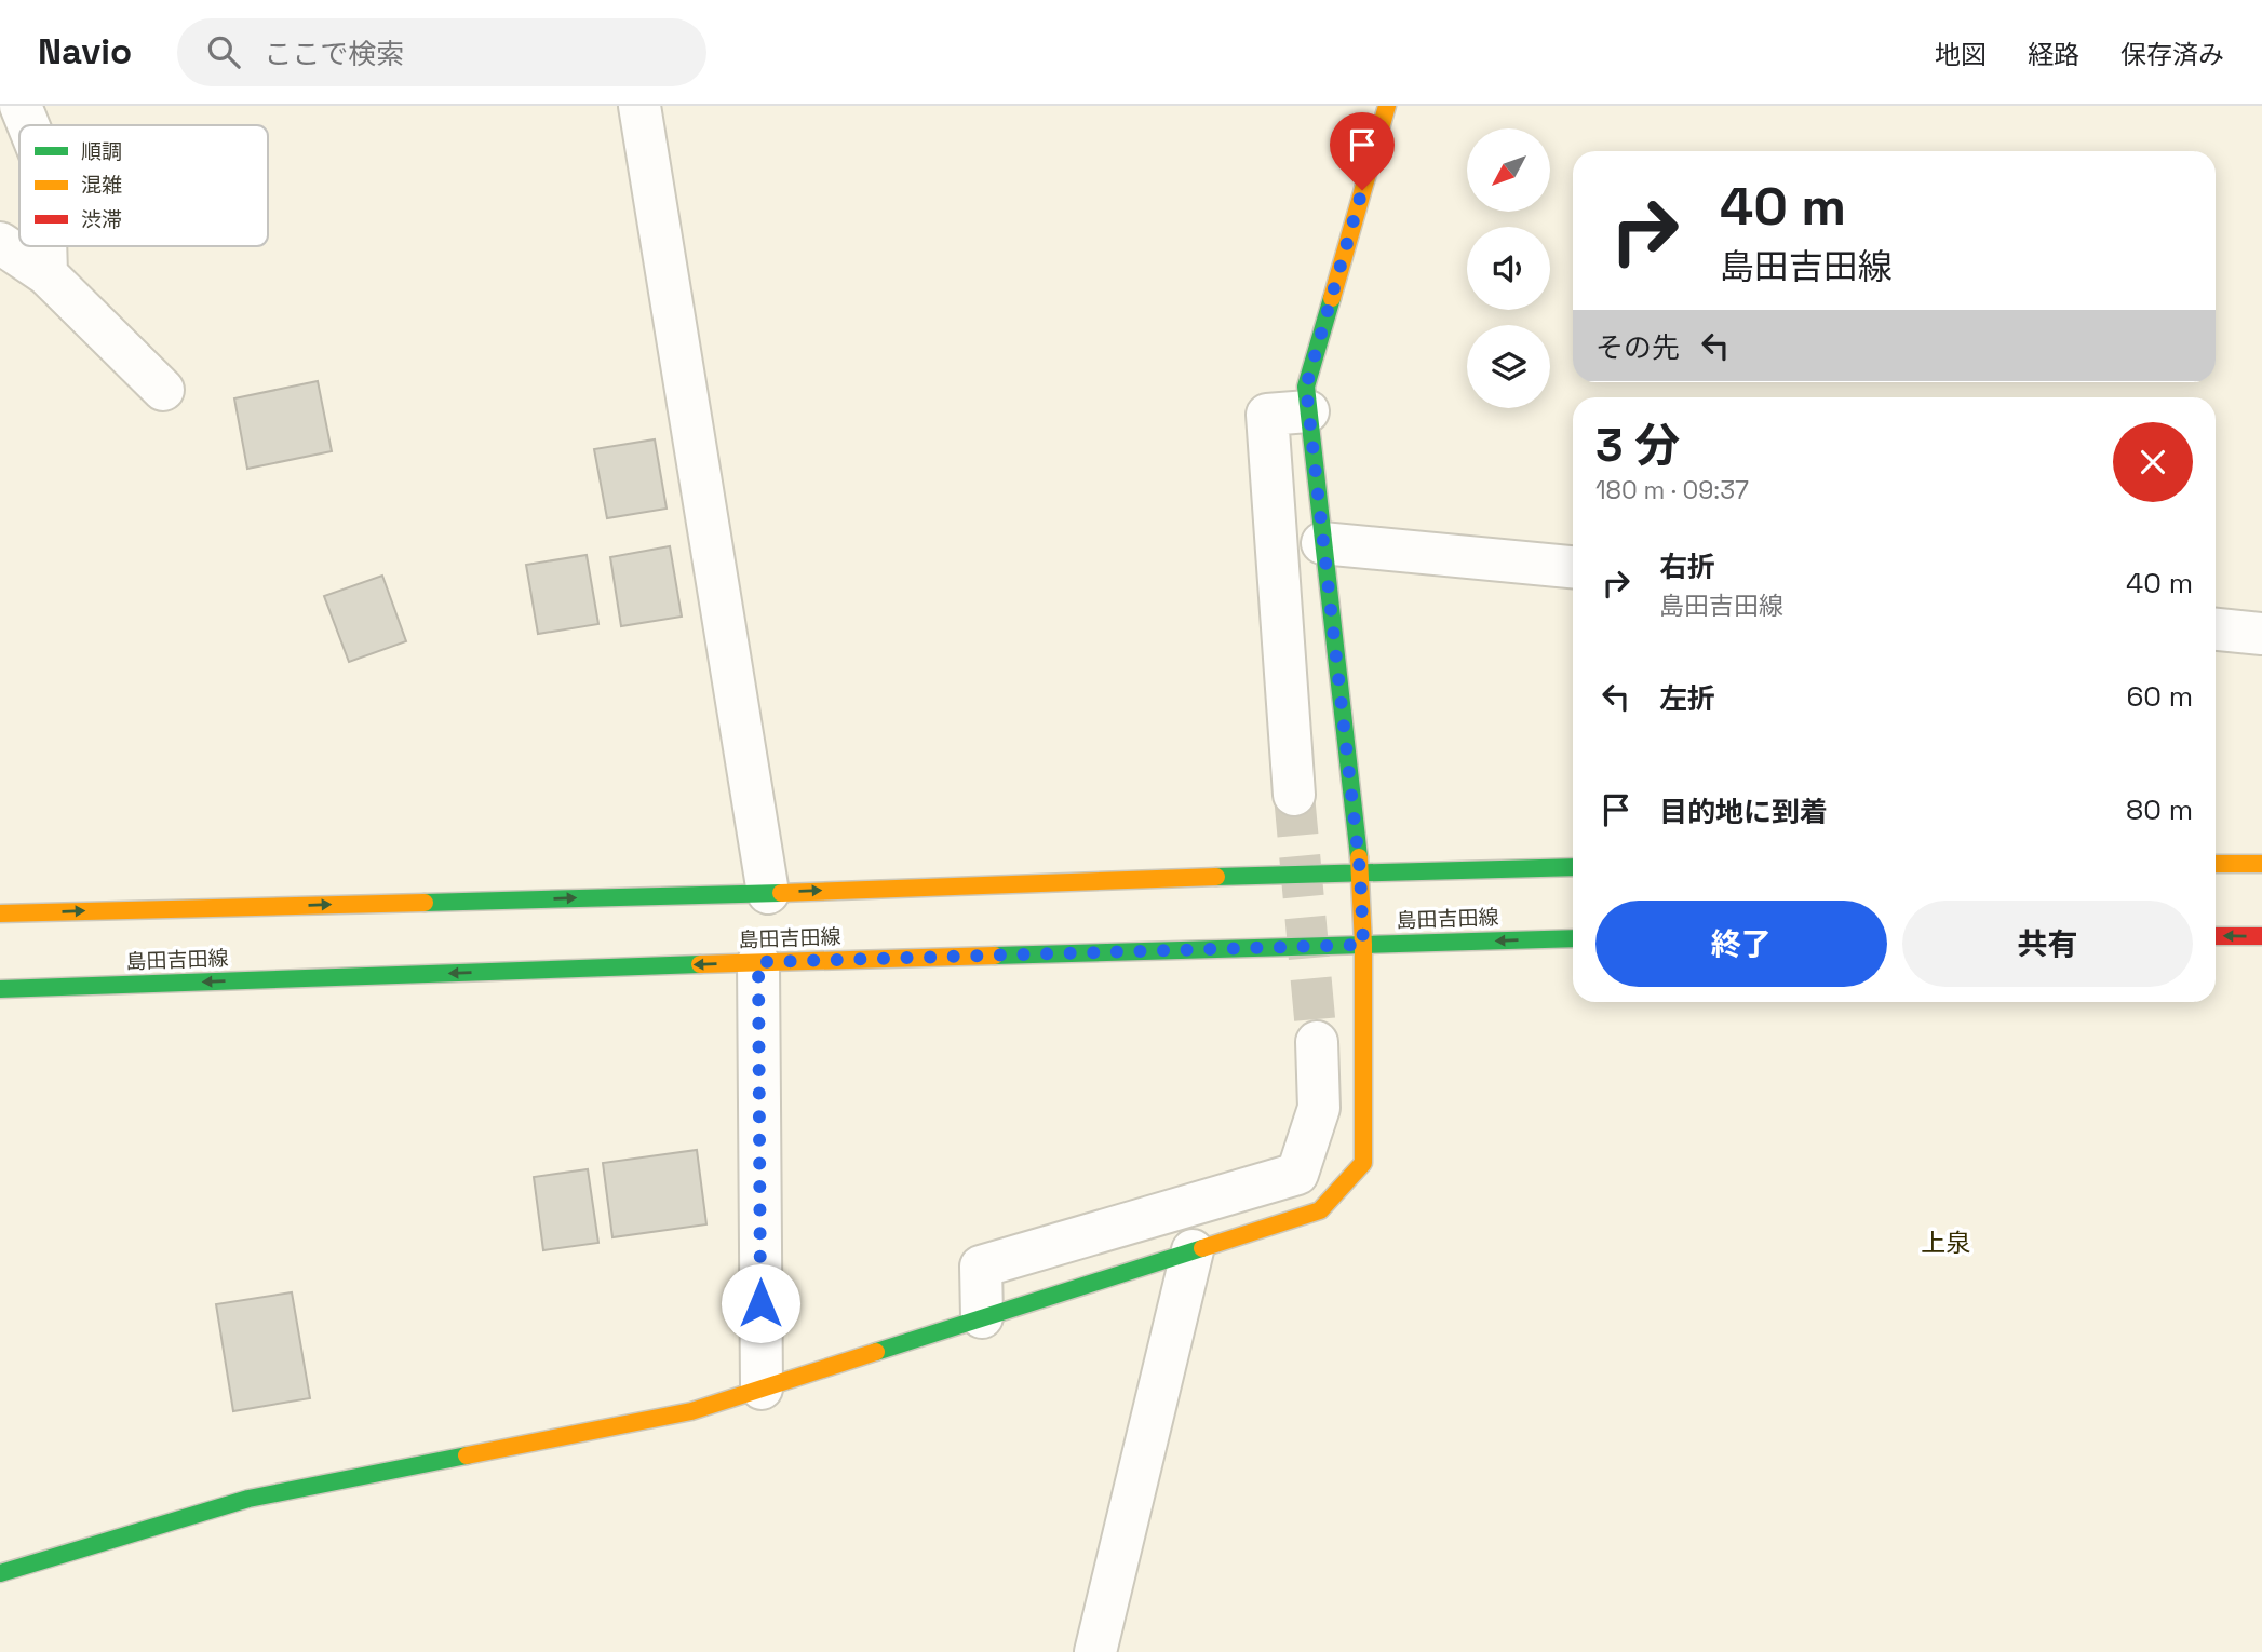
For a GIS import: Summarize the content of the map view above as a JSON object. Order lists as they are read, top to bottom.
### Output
{
  "streets": {
    "main road": ["島田吉田線"]
  },
  "districts": ["上泉"],
  "legend": ["順調", "混雑", "渋滞"],
  "north": "bottom left",
  "page": {
    "header": "Navio",
    "search": "ここで検索",
    "nav": ["地図", "経路", "保存済み"],
    "turn": ["40 m", "島田吉田線"],
    "then": "その先",
    "heading": ["3 分", "180 m · 09:37"],
    "list": [
      {
        "name": "右折",
        "note": "島田吉田線",
        "value": "40 m"
      },
      {
        "name": "左折",
        "value": "60 m"
      },
      {
        "name": "目的地に到着",
        "value": "80 m"
      }
    ],
    "buttons": ["終了", "共有"]
  }
}
